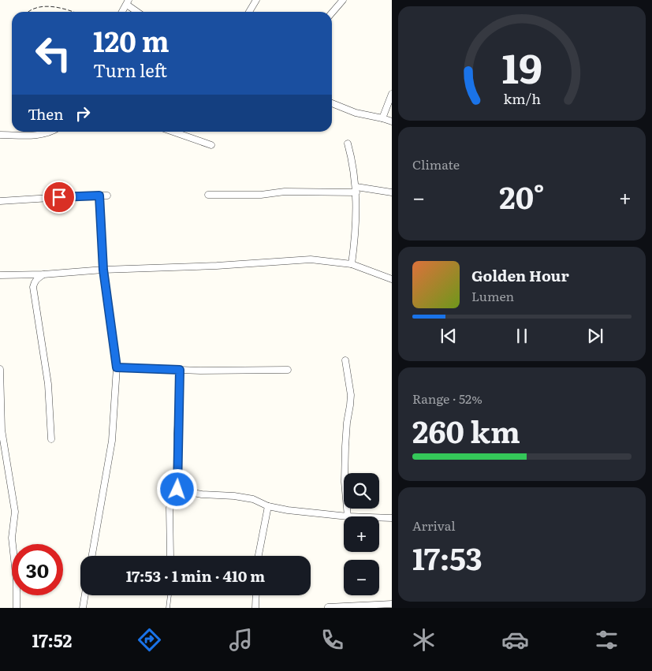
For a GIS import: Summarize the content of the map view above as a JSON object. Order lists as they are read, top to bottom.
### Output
{
  "page": {
    "turn": ["120 m", "Turn left"],
    "then": "Then",
    "tile": [
      "Climate",
      ["Range · 52%", "260 km"],
      ["Arrival", "17:53"]
    ],
    "heat": ["−", "20°", "+"],
    "song": ["Golden Hour", "Lumen"],
    "map_buttons": ["+", "−"],
    "limit": "30",
    "trip": "17:53 · 1 min · 410 m",
    "tabs": "17:52",
    "gauge": ["19", "km/h"]
  }
}
